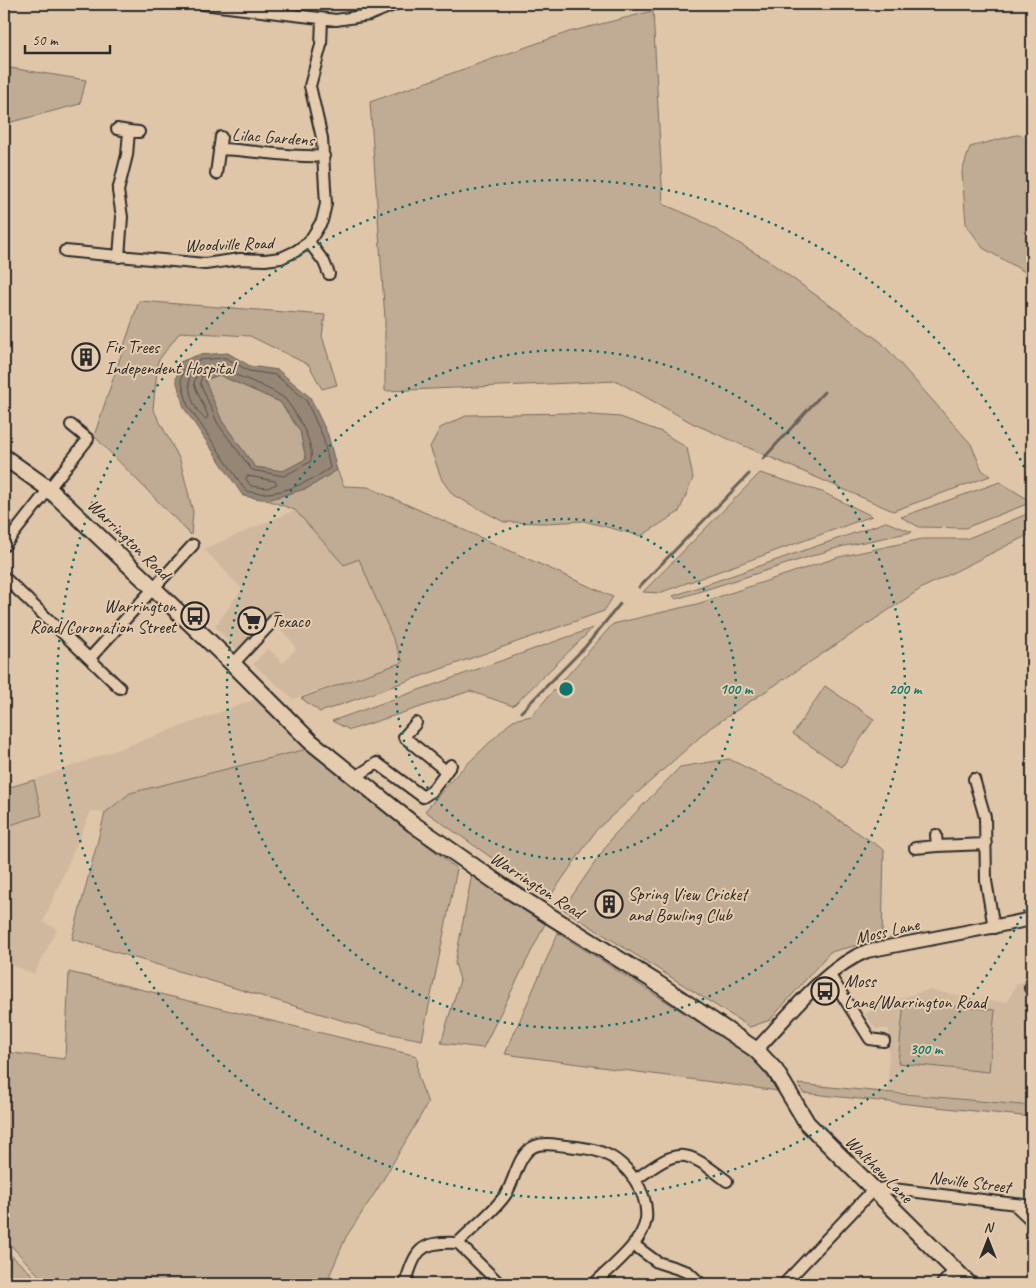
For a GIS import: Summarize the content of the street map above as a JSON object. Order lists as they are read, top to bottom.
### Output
{
  "streets": {
    "main road": ["Warrington Road", "Walthew Lane"],
    "street": [
      "Lilac Gardens",
      "Woodville Road",
      "Moss Lane",
      "Neville Street"
    ]
  },
  "crossings": [
    ["Lilac Gardens", "Woodville Road"],
    ["Warrington Road", "Moss Lane"],
    ["Warrington Road", "Walthew Lane"],
    ["Walthew Lane", "Neville Street"]
  ],
  "places": {
    "building": ["Fir Trees Independent Hospital", "Spring View Cricket and Bowling Club"],
    "bus stop": ["Warrington Road/Coronation Street", "Moss Lane/Warrington Road"],
    "supermarket": ["Texaco"]
  },
  "scale_bar": "50 m",
  "north": "top",
  "rings": ["100 m", "200 m", "300 m"]
}
